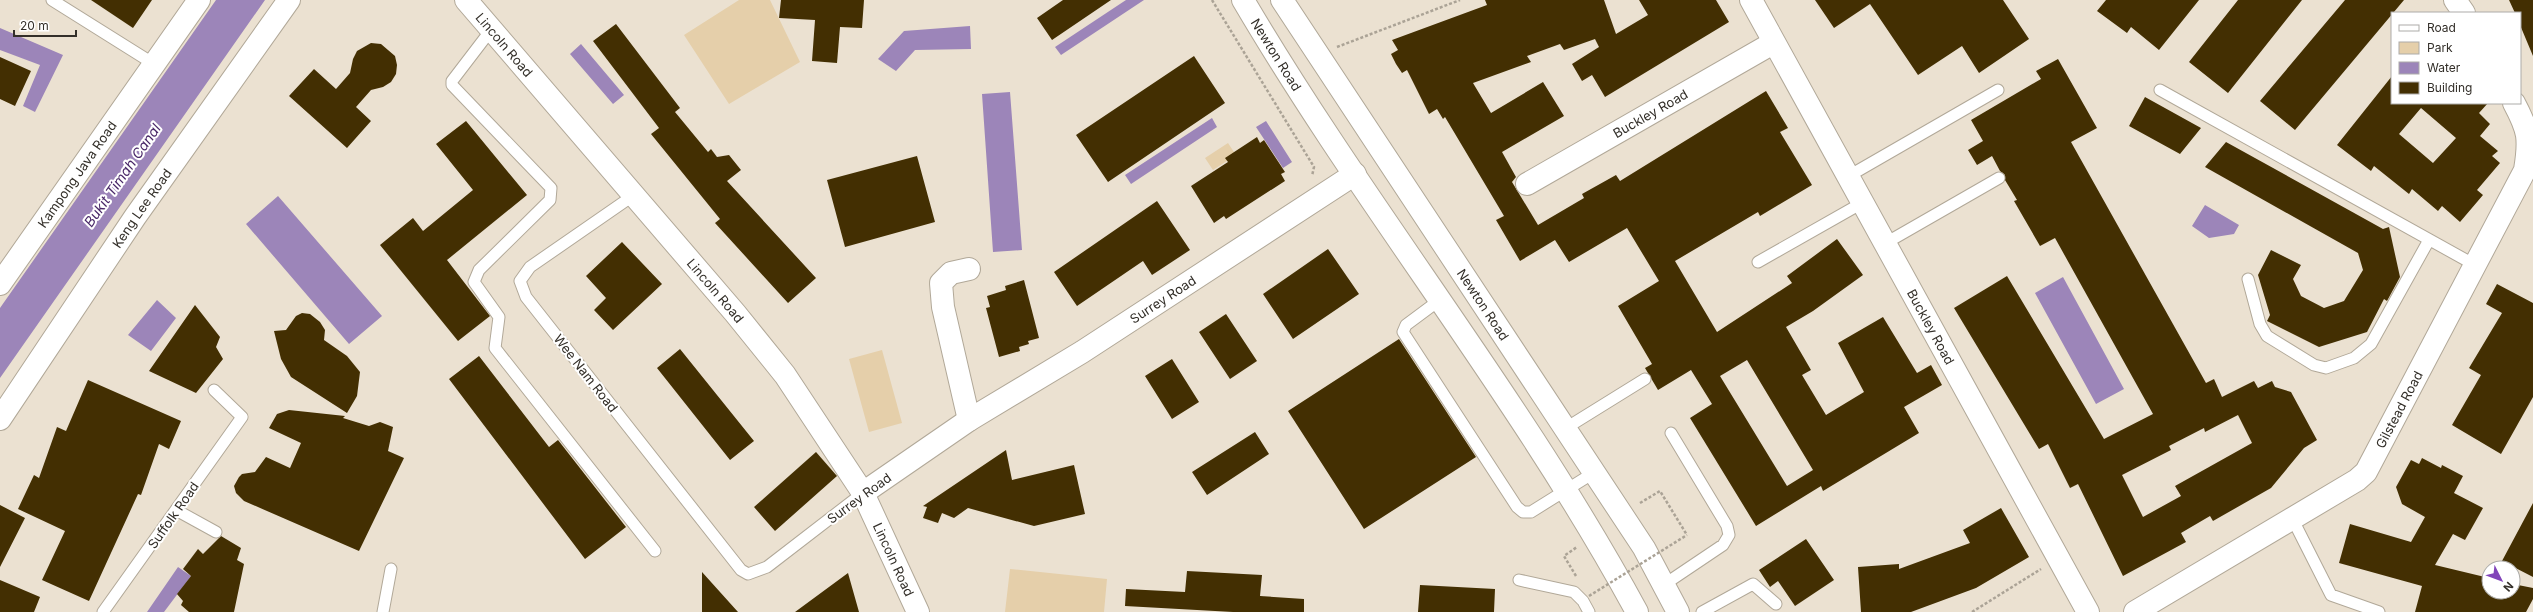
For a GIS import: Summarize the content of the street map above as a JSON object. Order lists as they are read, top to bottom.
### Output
{
  "streets": {
    "street": [
      "Lincoln Road",
      "Newton Road",
      "Buckley Road",
      "Kampong Java Road",
      "Keng Lee Road",
      "Surrey Road",
      "Gilstead Road"
    ],
    "lane": ["Wee Nam Road", "Suffolk Road"]
  },
  "crossings": [
    ["Lincoln Road", "Surrey Road"],
    ["Lincoln Road", "Wee Nam Road"],
    ["Newton Road", "Surrey Road"],
    ["Surrey Road", "Wee Nam Road"]
  ],
  "water": ["Bukit Timah Canal"],
  "legend": [
    "Road",
    "Park",
    "Water",
    "Building"
  ],
  "scale_bar": "20 m",
  "north": "bottom right"
}
